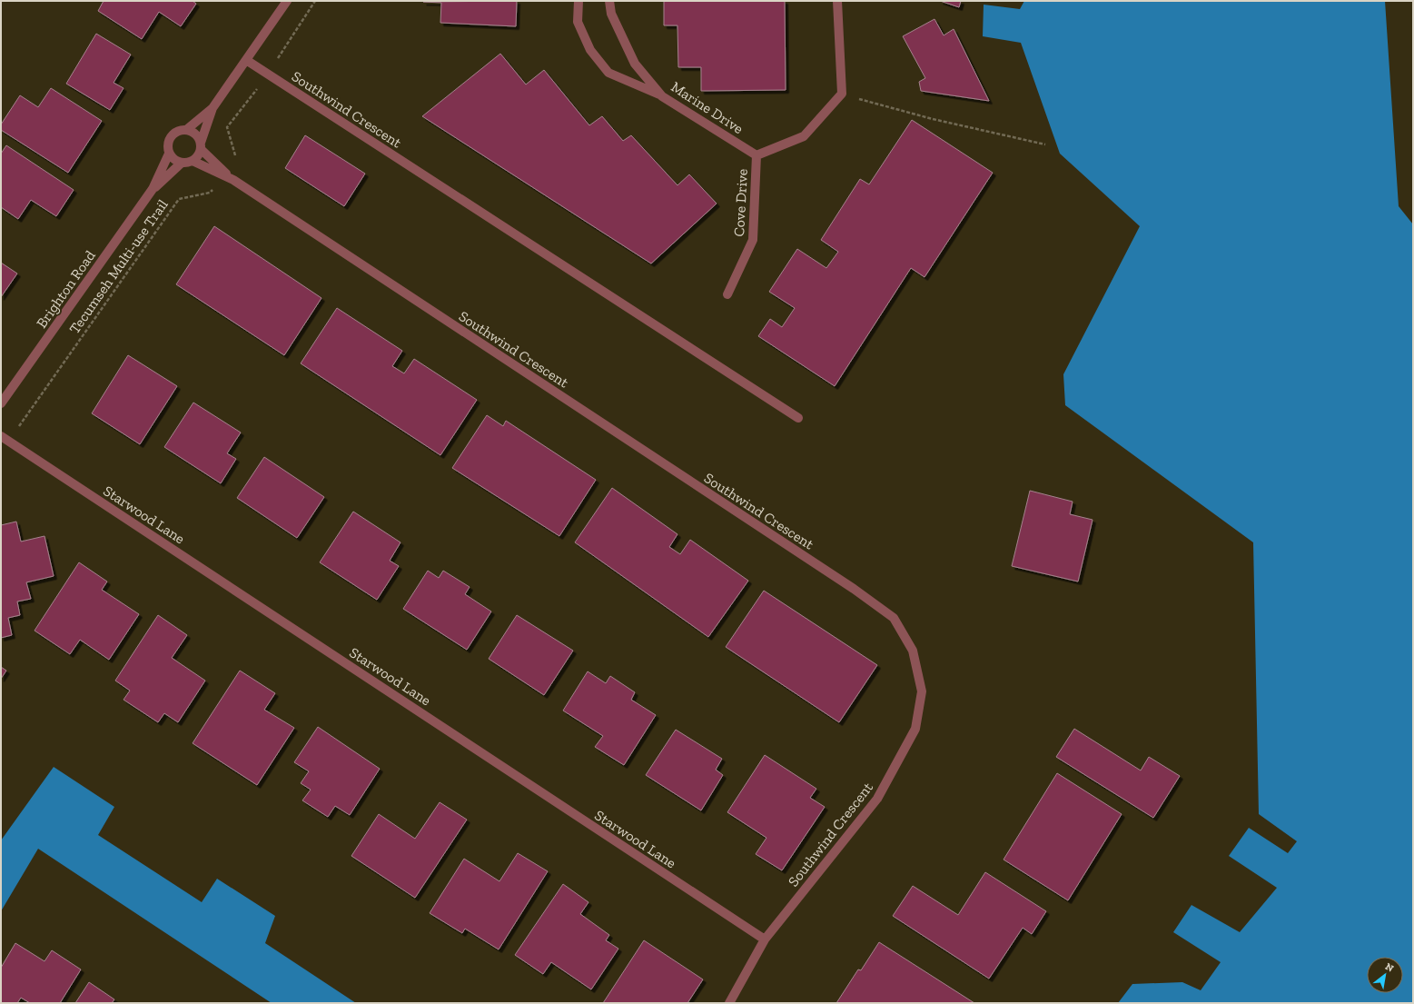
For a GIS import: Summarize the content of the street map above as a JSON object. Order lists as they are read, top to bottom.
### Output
{
  "streets": {
    "street": [
      "Marine Drive",
      "Southwind Crescent",
      "Cove Drive",
      "Brighton Road",
      "Starwood Lane"
    ],
    "path": ["Tecumseh Multi-use Trail"]
  },
  "crossings": [
    ["Marine Drive", "Cove Drive"],
    ["Southwind Crescent", "Tecumseh Multi-use Trail"],
    ["Southwind Crescent", "Brighton Road"],
    ["Southwind Crescent", "Starwood Lane"],
    ["Tecumseh Multi-use Trail", "Starwood Lane"]
  ],
  "north": "top right"
}
